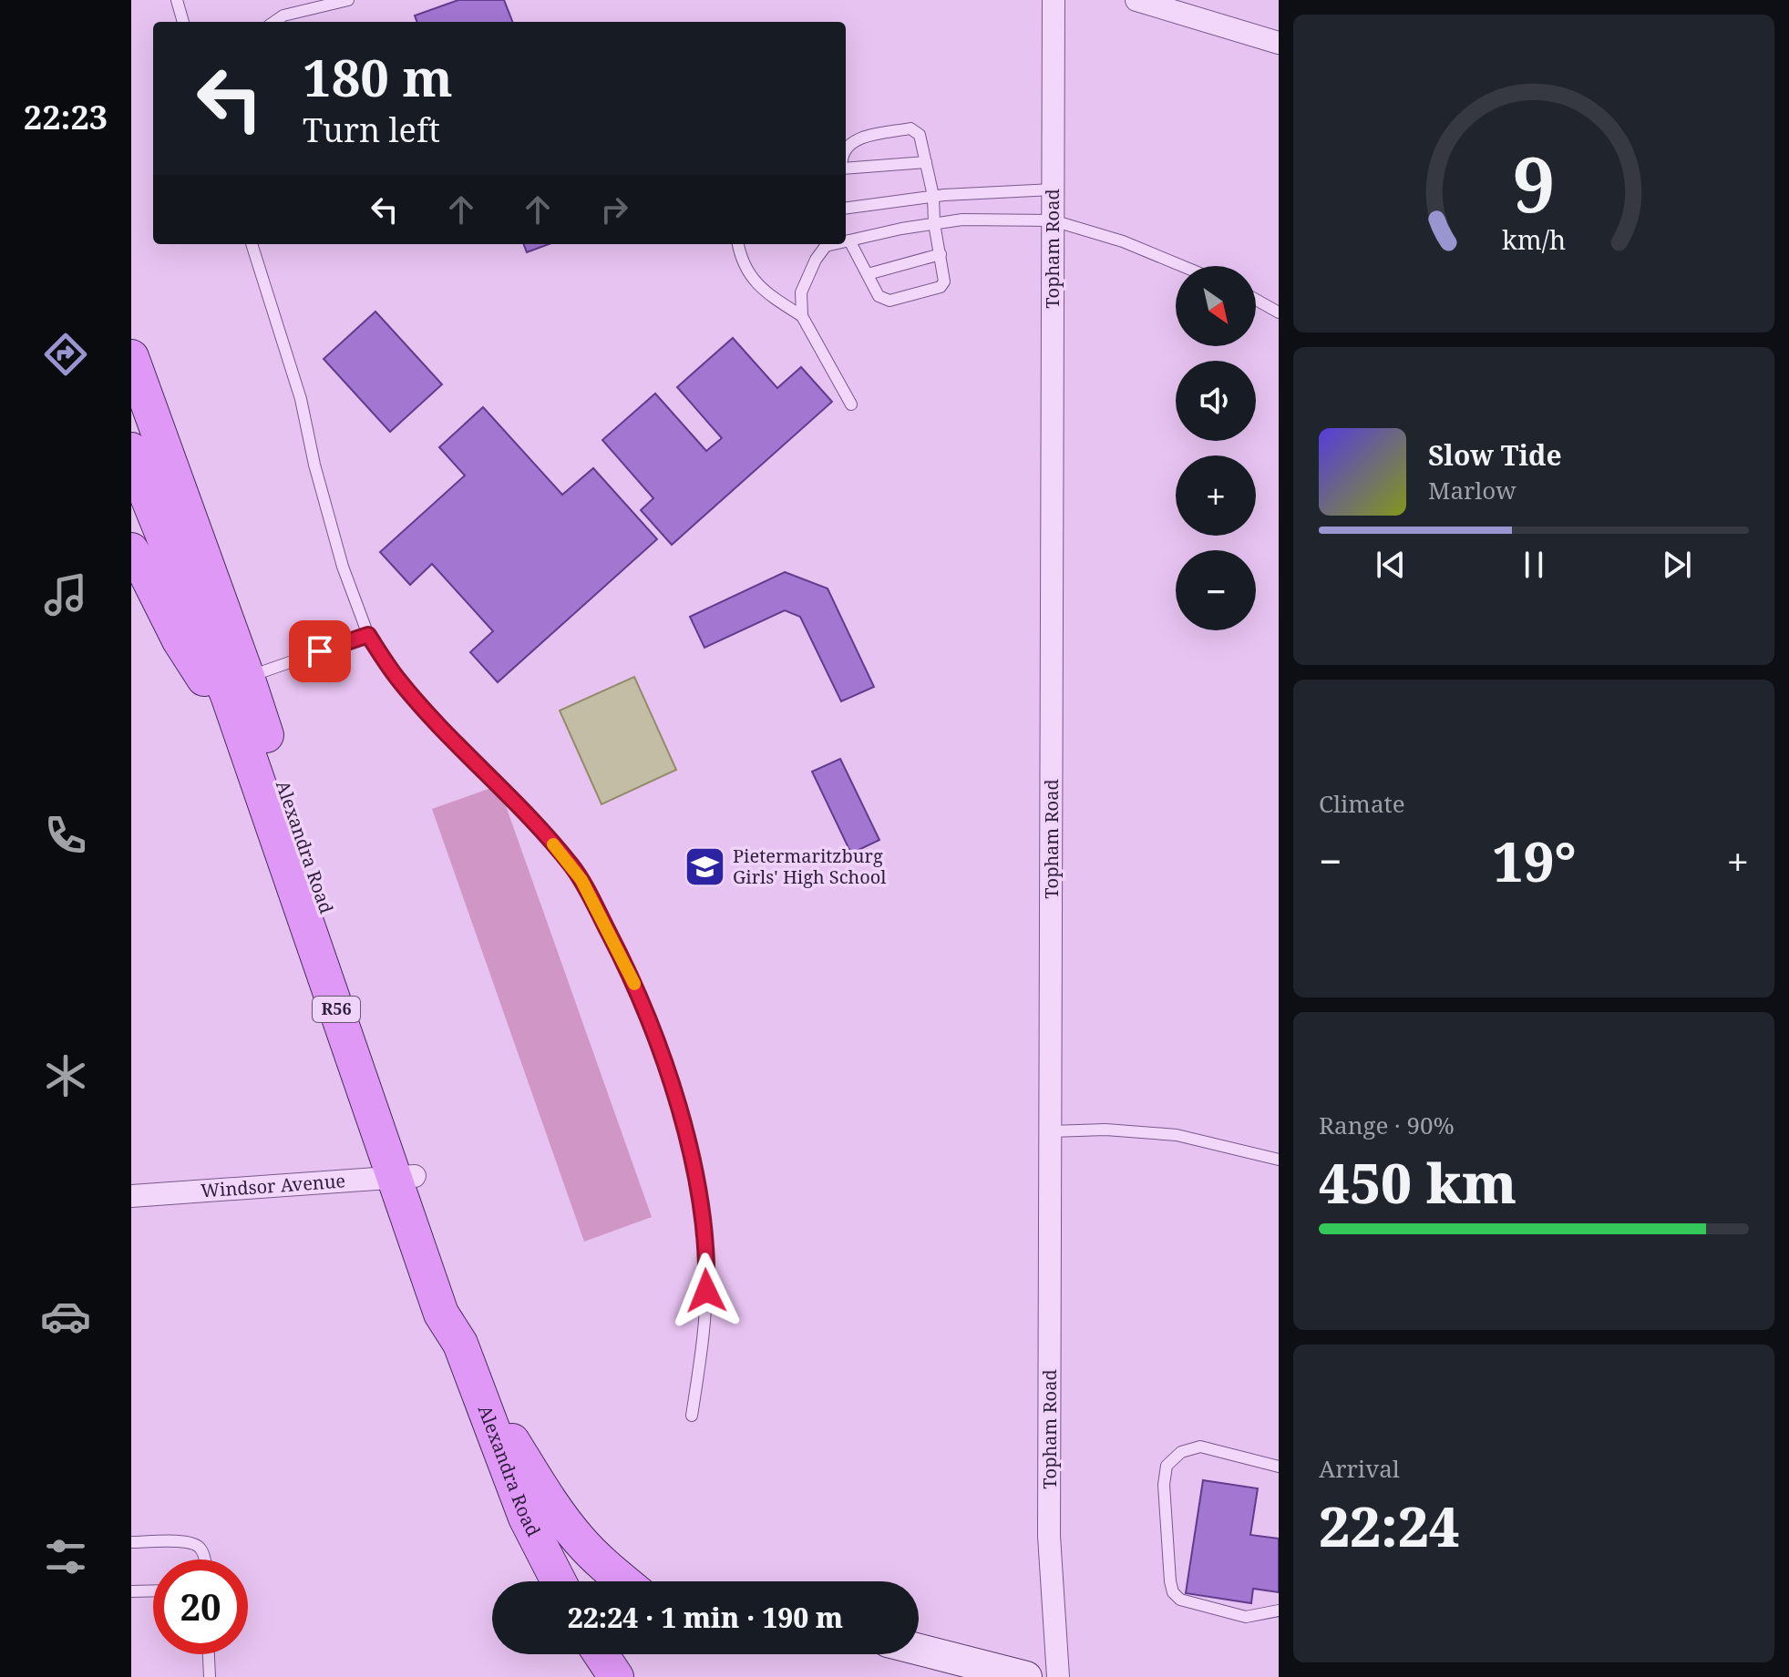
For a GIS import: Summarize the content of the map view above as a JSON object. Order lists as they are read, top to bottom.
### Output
{
  "streets": {
    "main road": ["Alexandra Road", "R56"],
    "street": ["Topham Road", "Windsor Avenue"]
  },
  "crossings": [
    ["Alexandra Road", "Windsor Avenue"]
  ],
  "places": {
    "school or university": ["Pietermaritzburg Girls' High School"]
  },
  "north": "bottom right",
  "page": {
    "tabs": "22:23",
    "turn": ["180 m", "Turn left"],
    "map_buttons": ["+", "−"],
    "song": ["Slow Tide", "Marlow"],
    "tile": [
      "Climate",
      ["Range · 90%", "450 km"],
      ["Arrival", "22:24"]
    ],
    "heat": ["−", "19°", "+"],
    "limit": "20",
    "trip": "22:24 · 1 min · 190 m",
    "gauge": ["9", "km/h"]
  }
}
